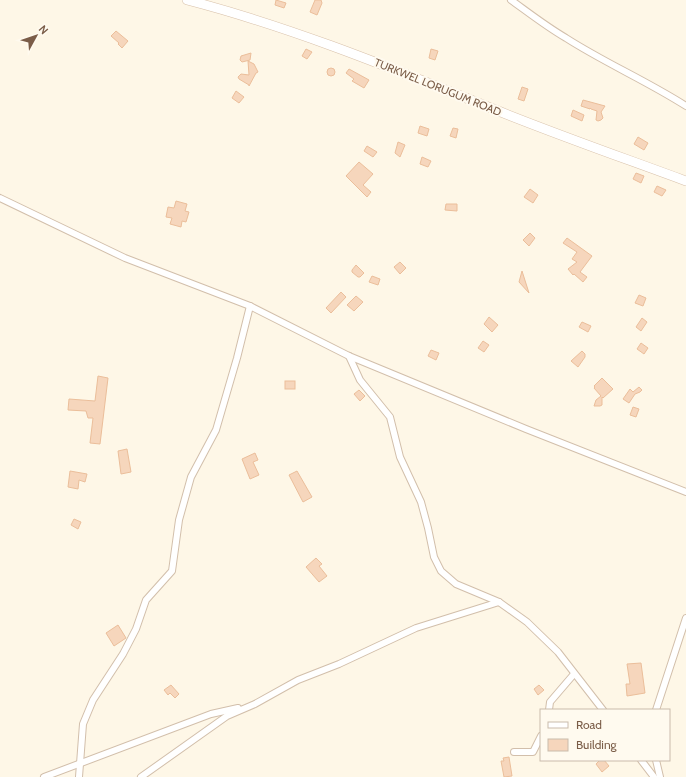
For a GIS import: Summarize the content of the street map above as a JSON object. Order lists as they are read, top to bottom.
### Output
{
  "streets": {
    "main road": ["TURKWEL LORUGUM ROAD"]
  },
  "legend": ["Road", "Building"],
  "north": "top right"
}
